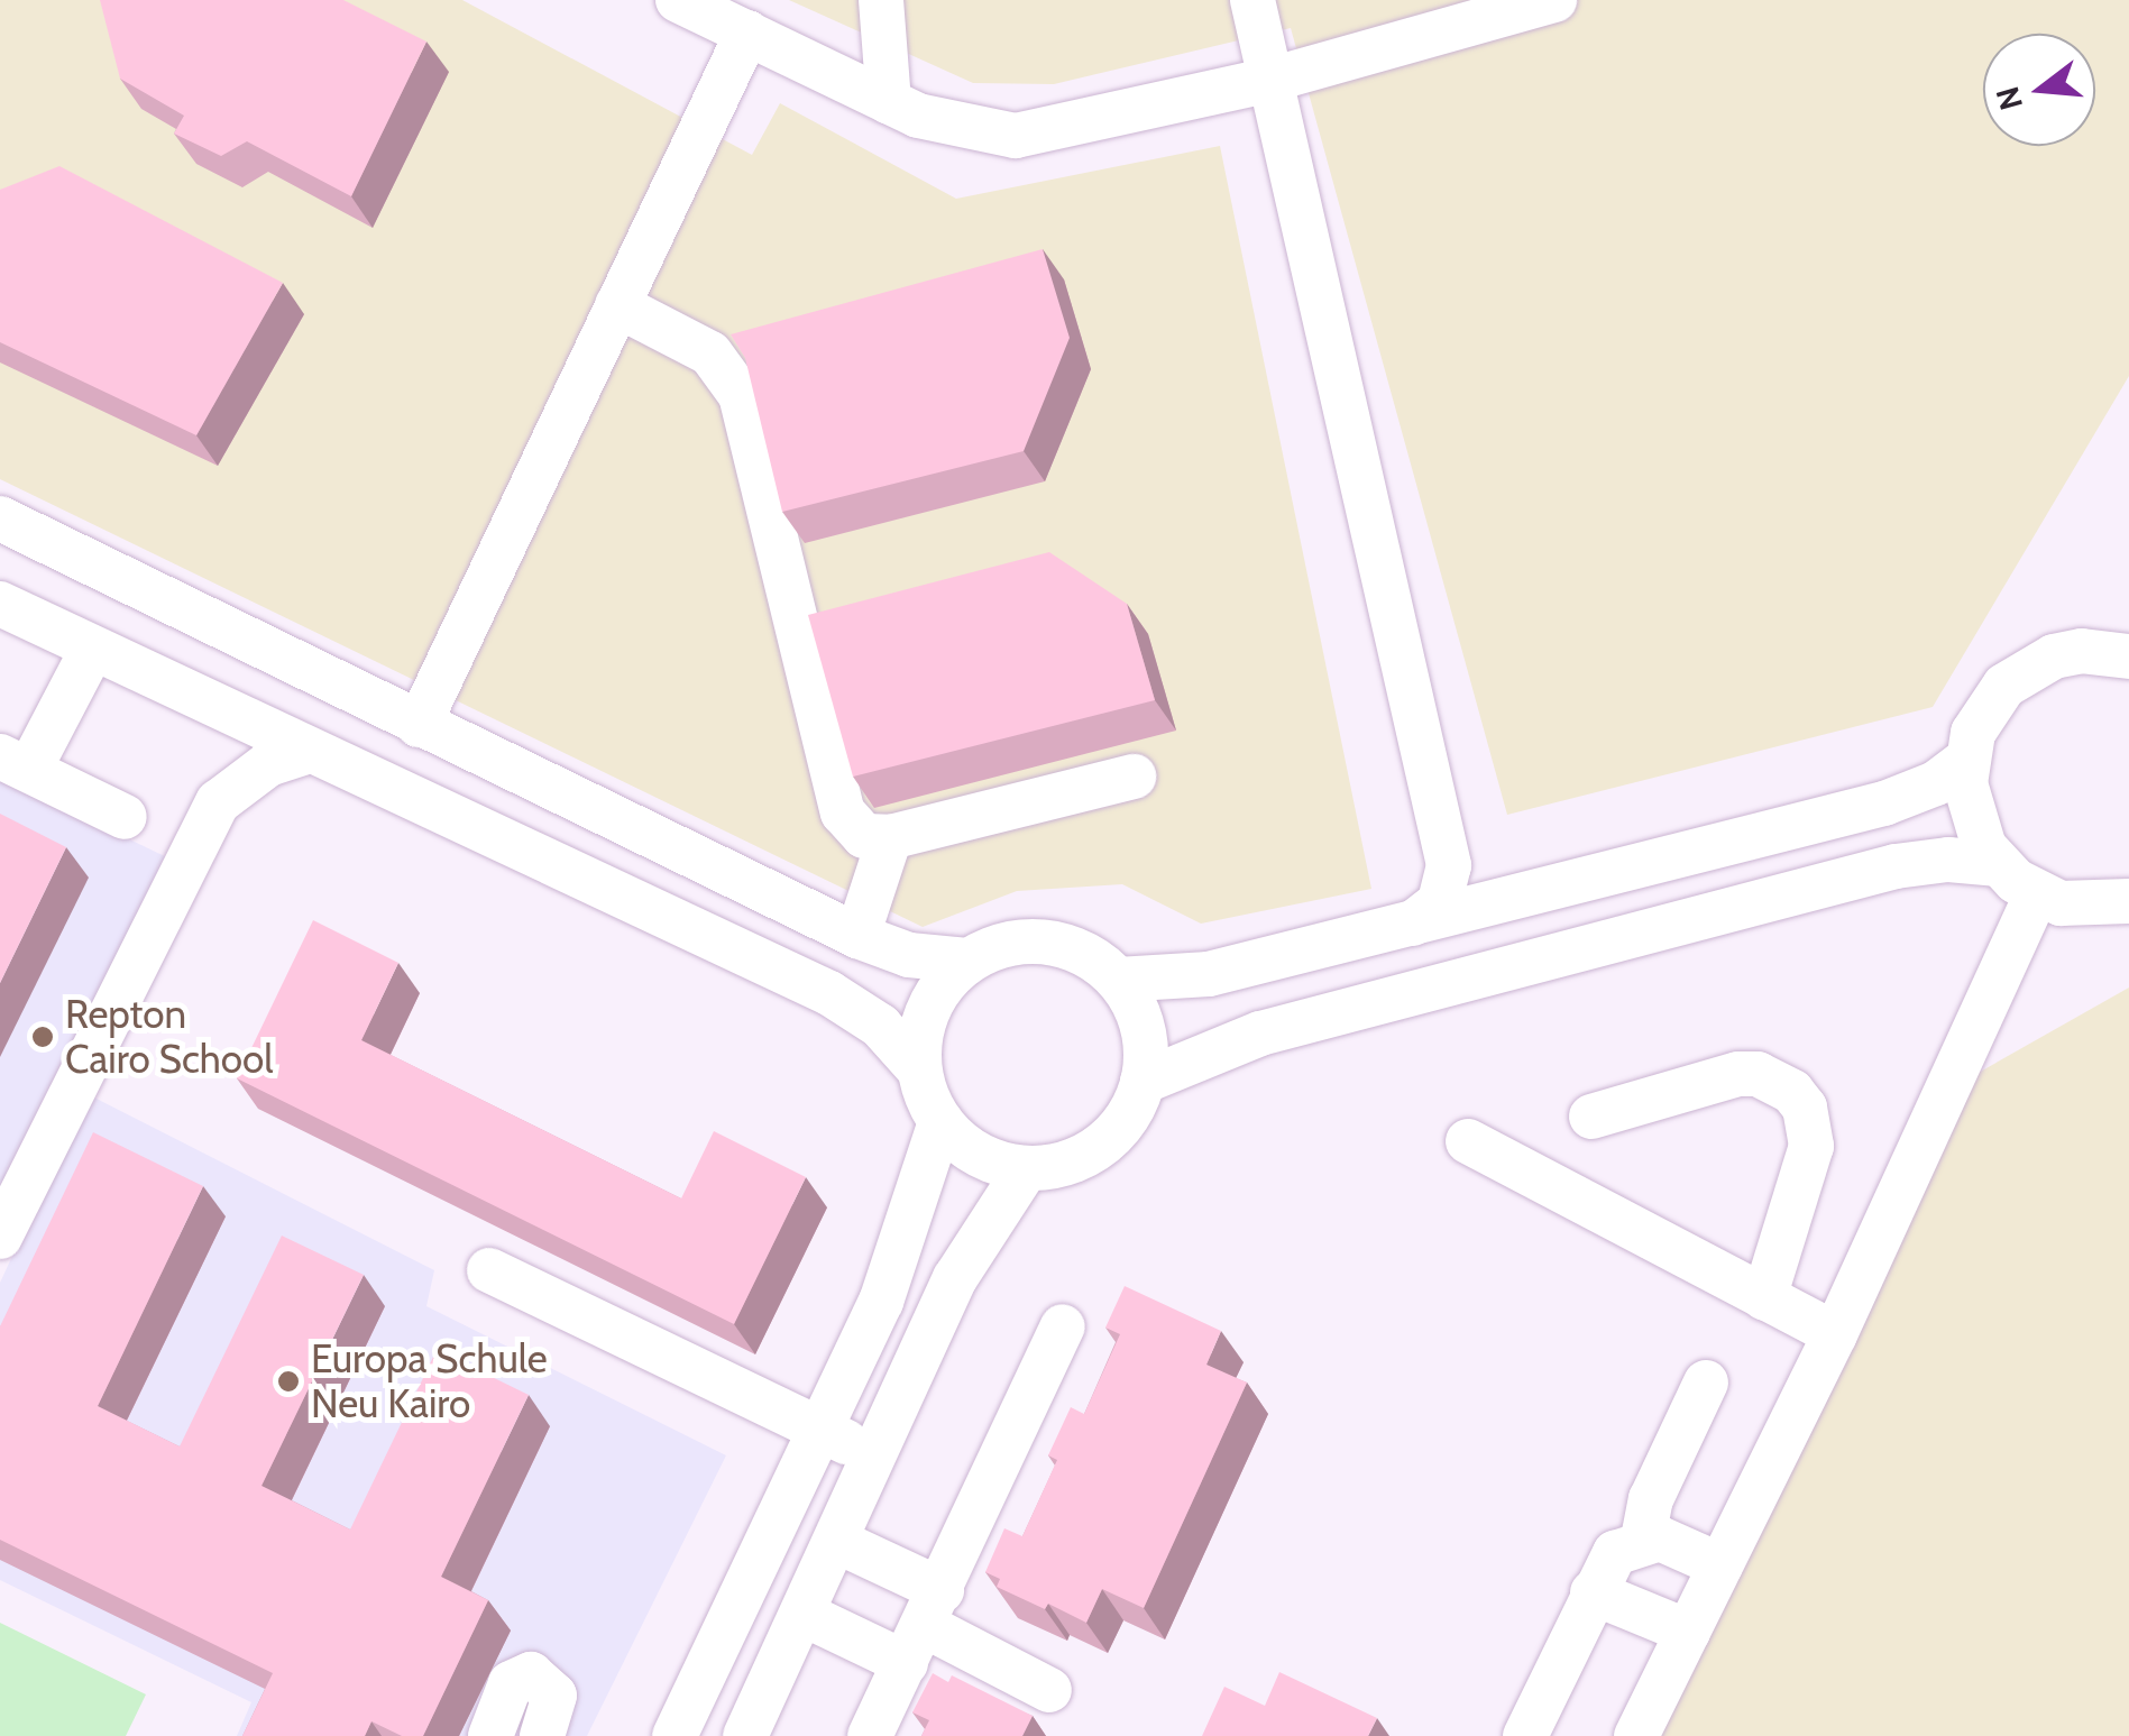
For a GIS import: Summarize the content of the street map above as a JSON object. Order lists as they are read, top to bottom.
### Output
{
  "places": ["Repton Cairo School", "Europa Schule Neu Kairo"],
  "north": "left"
}
